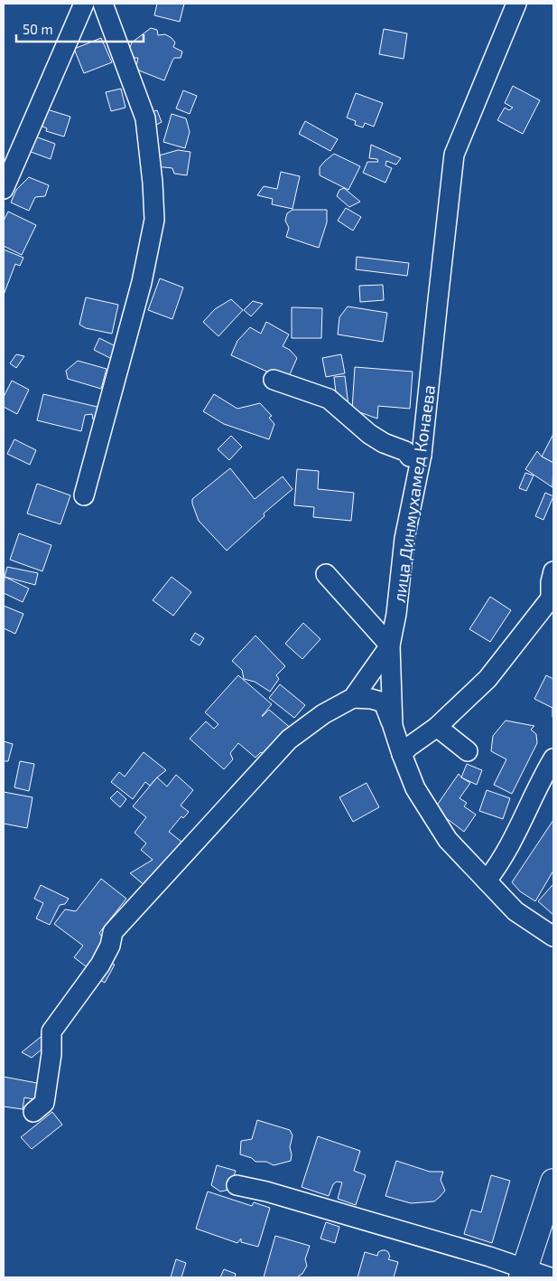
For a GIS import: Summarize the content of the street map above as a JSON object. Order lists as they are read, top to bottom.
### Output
{
  "streets": {
    "street": ["лица Динмухамед Конаева"]
  },
  "scale_bar": "50 m"
}
